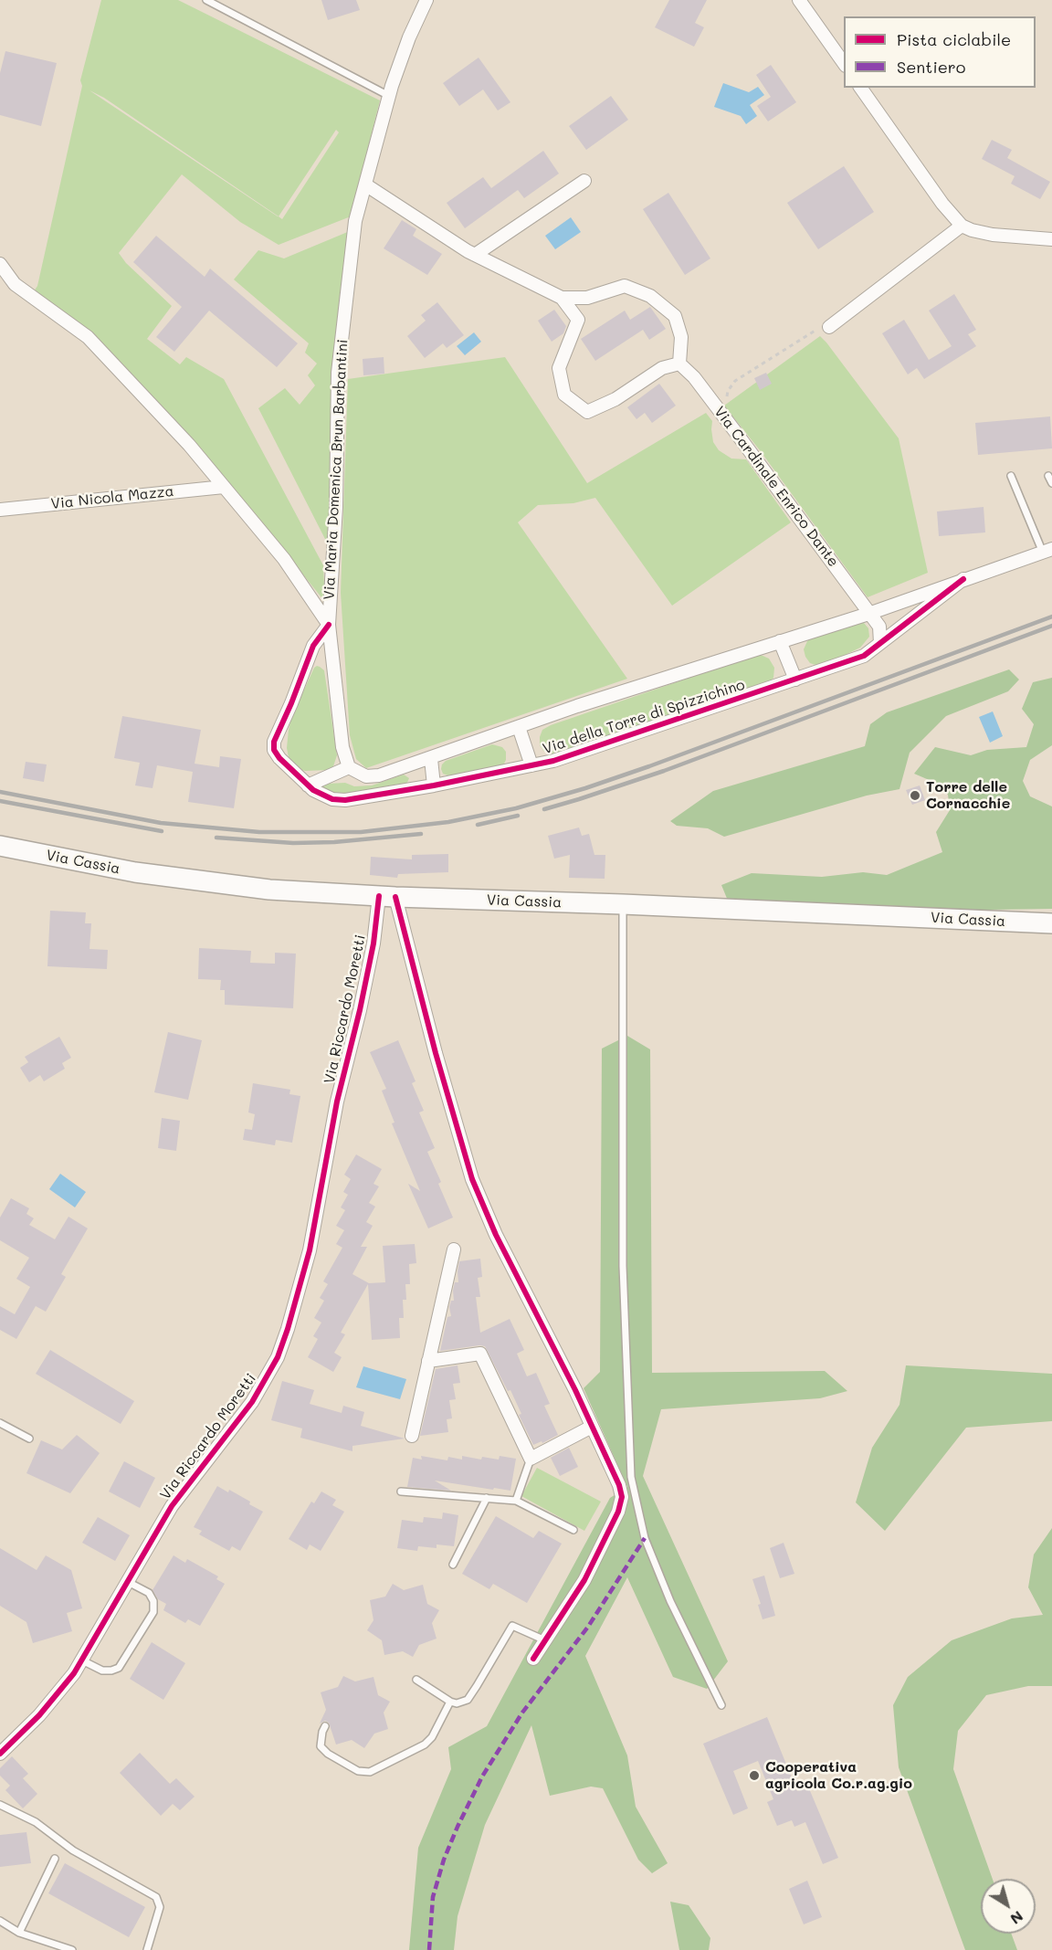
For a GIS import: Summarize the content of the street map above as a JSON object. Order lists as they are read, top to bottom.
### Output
{
  "streets": {
    "main road": ["Via Cassia"],
    "street": [
      "Via Maria Domenica Brun Barbantini",
      "Via Cardinale Enrico Dante",
      "Via Nicola Mazza",
      "Via della Torre di Spizzichino",
      "Via Riccardo Moretti"
    ]
  },
  "crossings": [
    ["Via Maria Domenica Brun Barbantini", "Via della Torre di Spizzichino"],
    ["Via Cardinale Enrico Dante", "Via della Torre di Spizzichino"],
    ["Via Cassia", "Via Riccardo Moretti"]
  ],
  "places": ["Torre delle Cornacchie", "Cooperativa agricola Co.r.ag.gio"],
  "legend": ["Pista ciclabile", "Sentiero"],
  "north": "bottom right"
}
